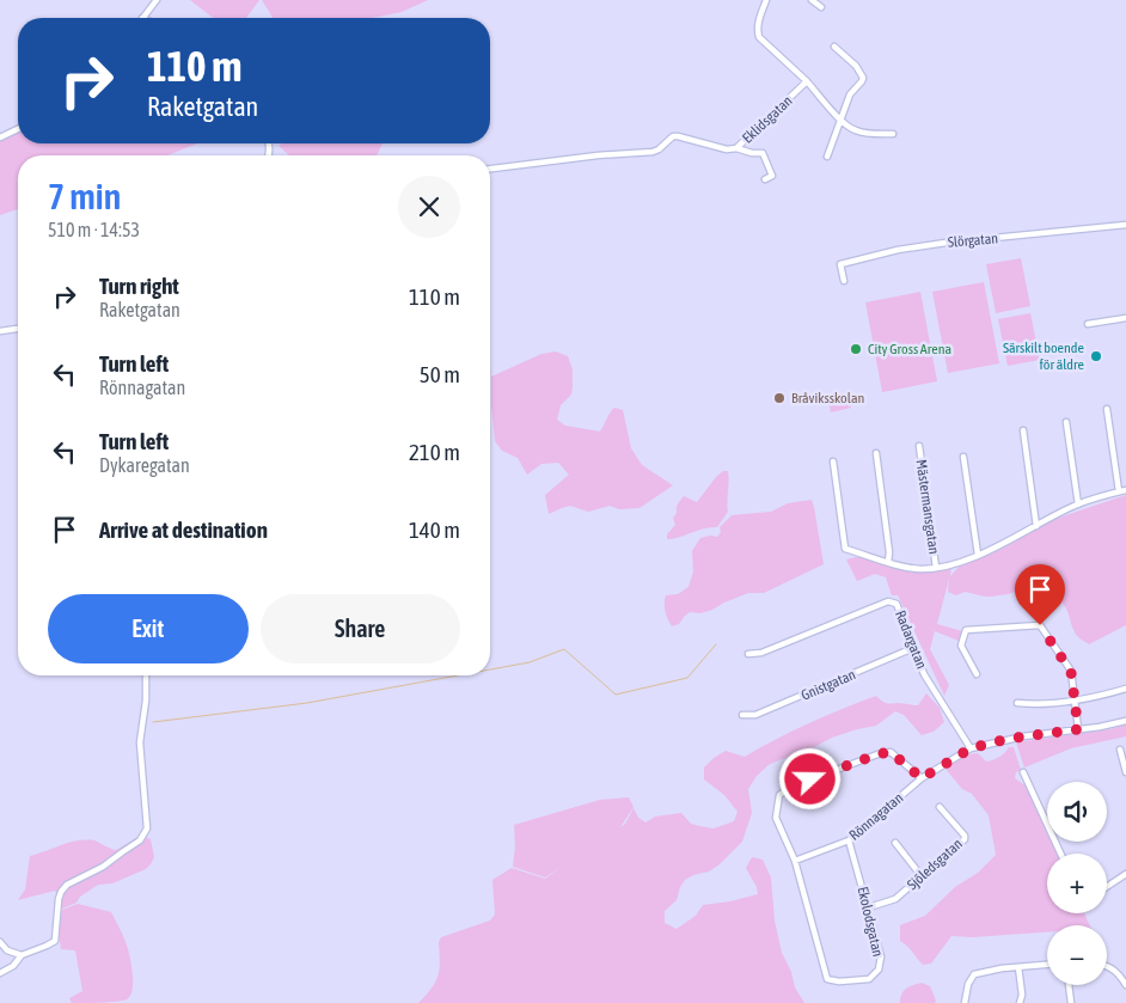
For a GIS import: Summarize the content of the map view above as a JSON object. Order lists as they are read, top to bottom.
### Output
{
  "streets": {
    "street": [
      "Eklidsgatan",
      "Slörgatan",
      "Mästermansgatan",
      "Radargatan",
      "Gnistgatan",
      "Rönnagatan",
      "Sjöledsgatan",
      "Ekolodsgatan"
    ]
  },
  "crossings": [
    ["Radargatan", "Gnistgatan"],
    ["Radargatan", "Rönnagatan"],
    ["Rönnagatan", "Ekolodsgatan"],
    ["Sjöledsgatan", "Ekolodsgatan"]
  ],
  "places": ["City Gross Arena", "Särskilt boende för äldre", "Bråviksskolan"],
  "page": {
    "turn": ["110 m", "Raketgatan"],
    "heading": ["7 min", "510 m · 14:53"],
    "list": [
      {
        "name": "Turn right",
        "note": "Raketgatan",
        "value": "110 m"
      },
      {
        "name": "Turn left",
        "note": "Rönnagatan",
        "value": "50 m"
      },
      {
        "name": "Turn left",
        "note": "Dykaregatan",
        "value": "210 m"
      },
      {
        "name": "Arrive at destination",
        "value": "140 m"
      }
    ],
    "buttons": ["Exit", "Share"],
    "map_buttons": ["+", "−"]
  }
}
